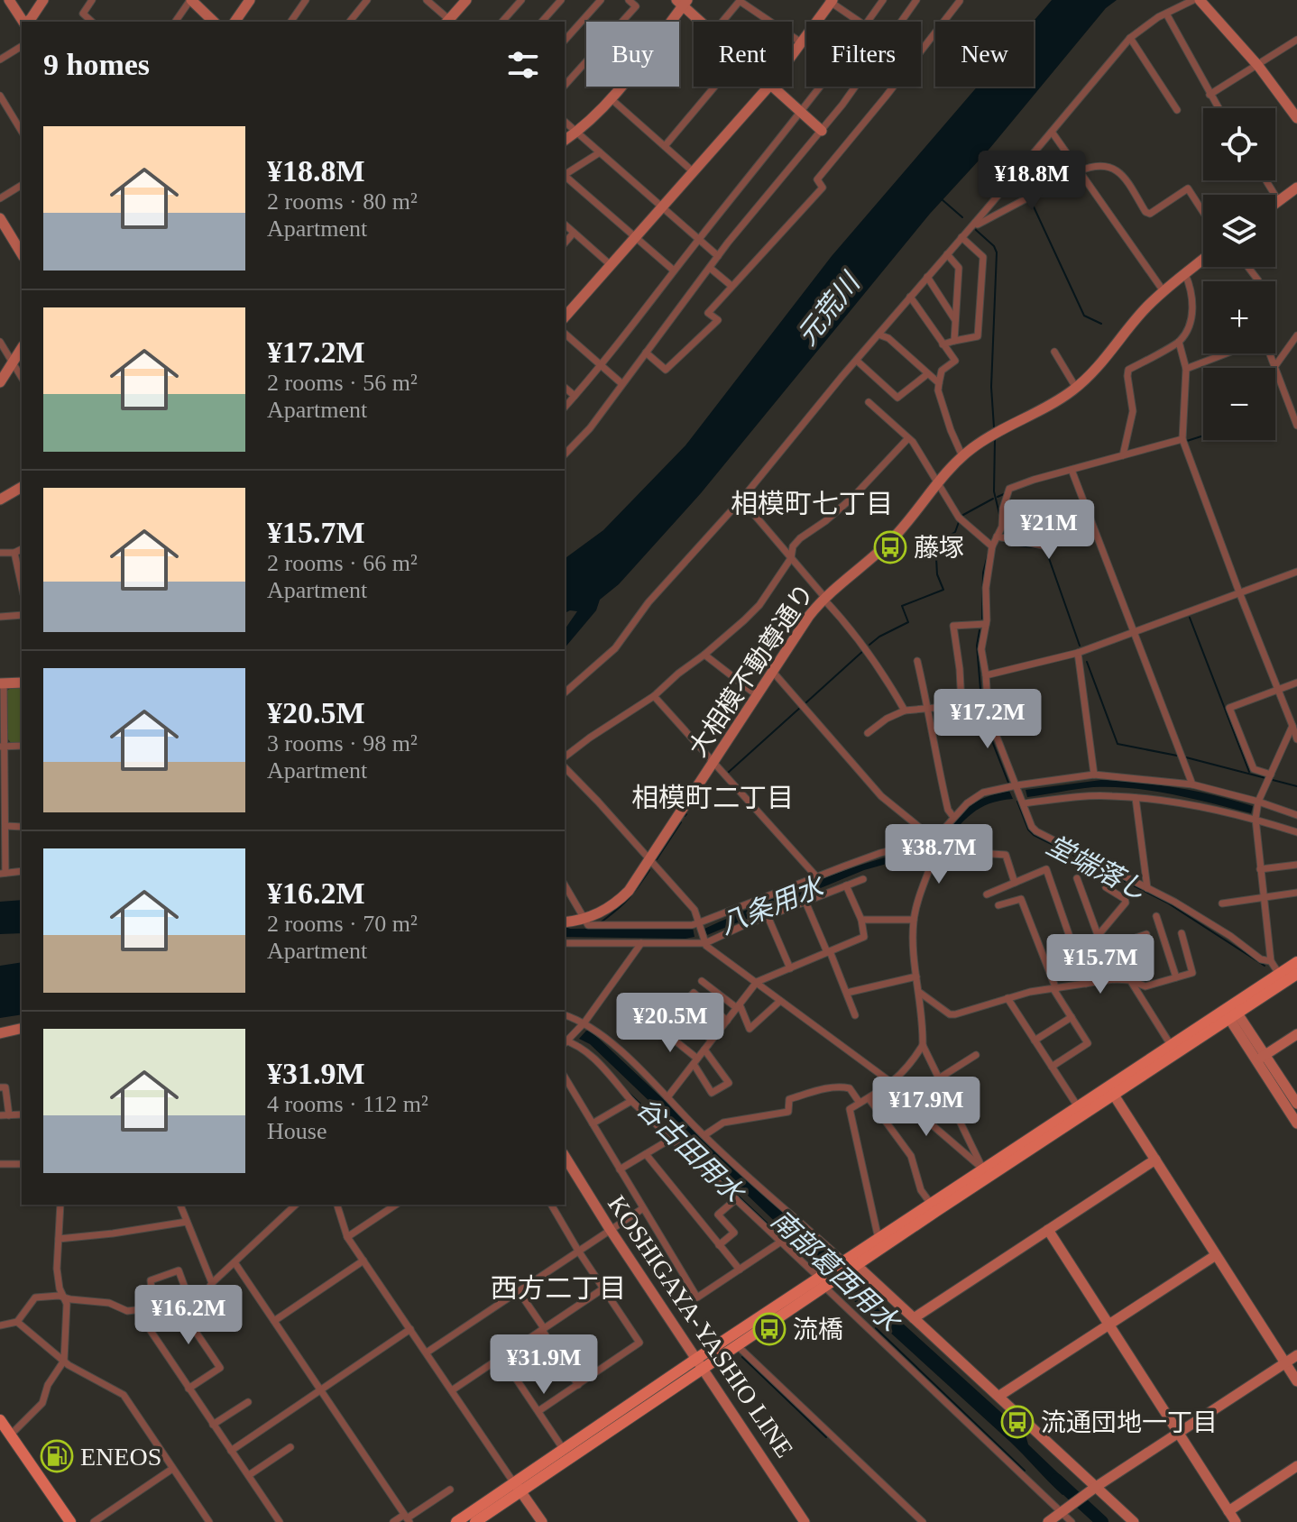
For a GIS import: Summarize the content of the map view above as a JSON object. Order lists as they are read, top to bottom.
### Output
{
  "streets": {
    "street": ["大相模不動尊通り", "KOSHIGAYA-YASHIO LINE"]
  },
  "districts": ["相模町七丁目", "相模町二丁目", "西方二丁目"],
  "water": [
    "元荒川",
    "堂端落し",
    "八条用水",
    "谷古田用水",
    "南部葛西用水"
  ],
  "places": {
    "bus stop": ["藤塚", "流橋", "流通団地一丁目"],
    "fuel station": ["ENEOS"]
  },
  "page": {
    "chip": [
      "Buy",
      "Rent",
      "Filters",
      "New"
    ],
    "heading": "9 homes",
    "map_buttons": ["+", "−"],
    "list": [
      {
        "name": "¥18.8M",
        "note": "2 rooms · 80 m² · Apartment"
      },
      {
        "name": "¥17.2M",
        "note": "2 rooms · 56 m² · Apartment"
      },
      {
        "name": "¥15.7M",
        "note": "2 rooms · 66 m² · Apartment"
      },
      {
        "name": "¥20.5M",
        "note": "3 rooms · 98 m² · Apartment"
      },
      {
        "name": "¥16.2M",
        "note": "2 rooms · 70 m² · Apartment"
      },
      {
        "name": "¥31.9M",
        "note": "4 rooms · 112 m² · House"
      }
    ],
    "price": [
      "¥18.8M",
      "¥21M",
      "¥17.2M",
      "¥38.7M",
      "¥15.7M",
      "¥20.5M",
      "¥17.9M",
      "¥16.2M",
      "¥31.9M"
    ]
  }
}
